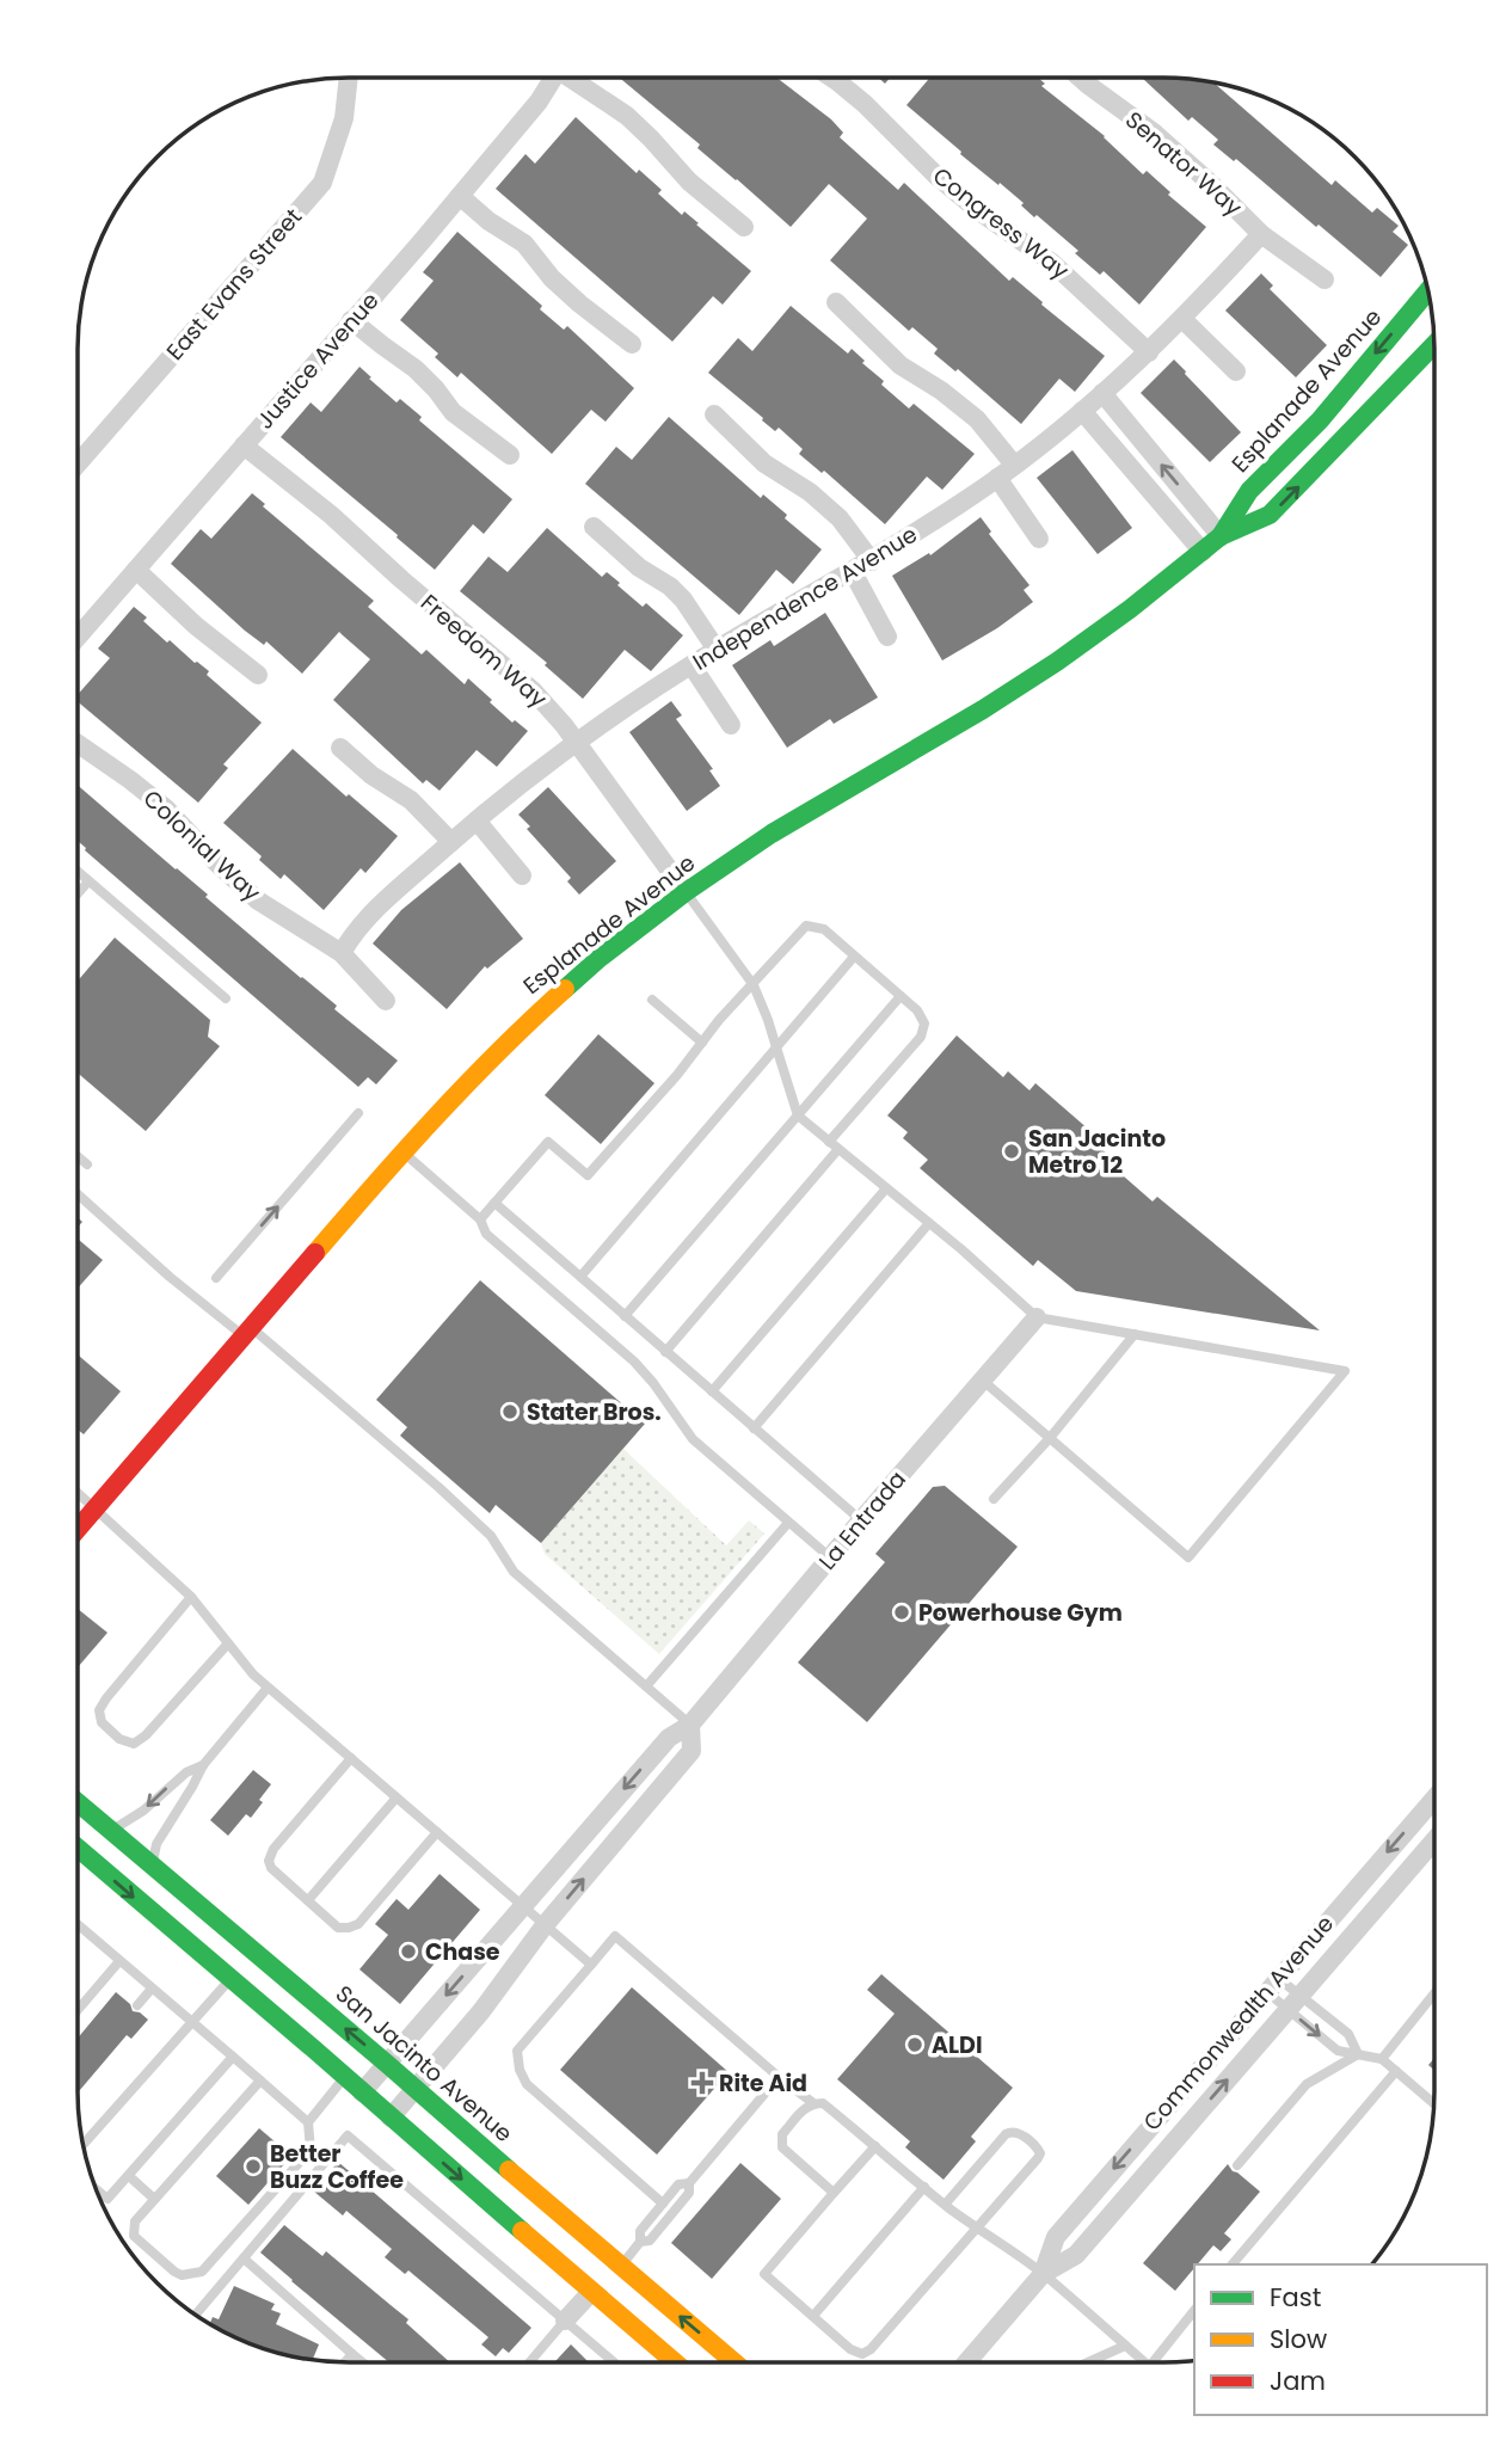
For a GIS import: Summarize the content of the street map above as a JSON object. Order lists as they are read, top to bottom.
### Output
{
  "streets": {
    "main road": ["Esplanade Avenue", "San Jacinto Avenue"],
    "street": [
      "Senator Way",
      "Congress Way",
      "East Evans Street",
      "Justice Avenue",
      "Independence Avenue",
      "Freedom Way",
      "Colonial Way",
      "La Entrada",
      "Commonwealth Avenue"
    ]
  },
  "crossings": [
    ["Senator Way", "Independence Avenue"],
    ["Congress Way", "Independence Avenue"],
    ["Justice Avenue", "Freedom Way"],
    ["Esplanade Avenue", "Freedom Way"],
    ["Independence Avenue", "Freedom Way"],
    ["Independence Avenue", "Colonial Way"],
    ["La Entrada", "San Jacinto Avenue"]
  ],
  "places": {
    "other": [
      "San Jacinto Metro 12",
      "Stater Bros.",
      "Powerhouse Gym",
      "Chase",
      "ALDI",
      "Better Buzz Coffee"
    ],
    "health": ["Rite Aid"]
  },
  "legend": ["Fast", "Slow", "Jam"]
}
